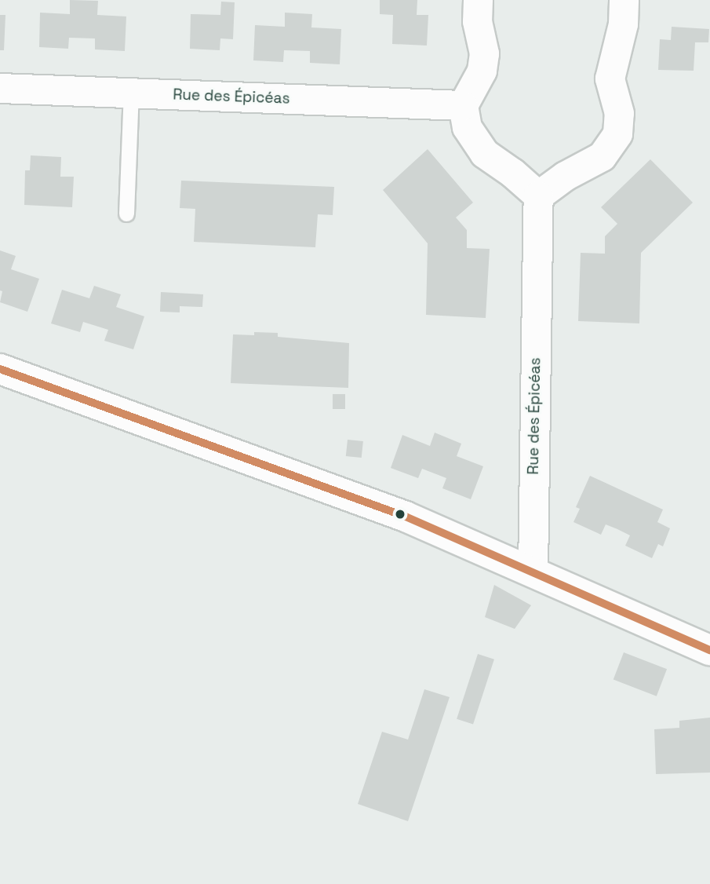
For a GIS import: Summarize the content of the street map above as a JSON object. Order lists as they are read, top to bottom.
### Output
{
  "streets": {
    "street": ["Rue des Épicéas"]
  }
}
